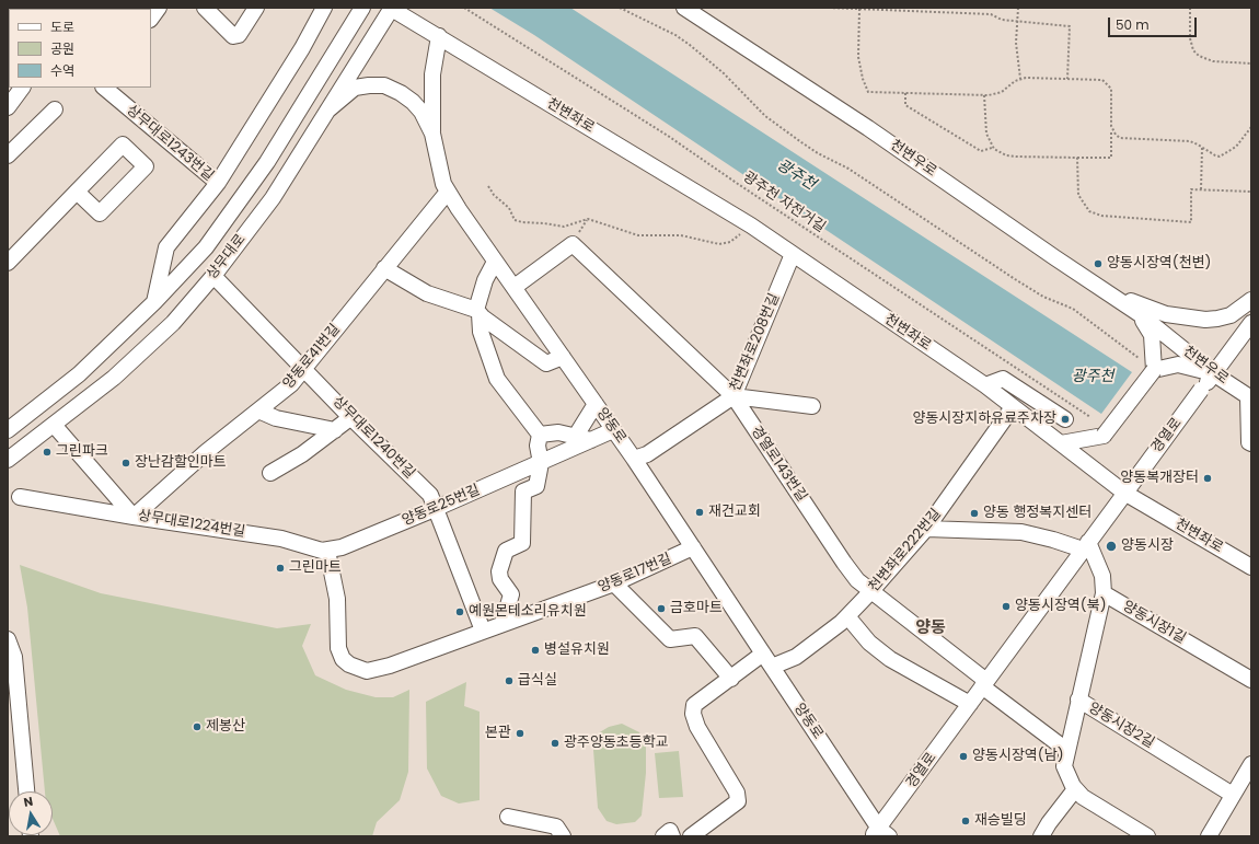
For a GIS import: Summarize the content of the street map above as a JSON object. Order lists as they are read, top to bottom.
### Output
{
  "streets": {
    "street": [
      "천변좌로",
      "상무대로1243번길",
      "천변우로",
      "상무대로",
      "천변좌로208번길",
      "양동로41번길",
      "양동로",
      "경열로",
      "상무대로1240번길",
      "경열로143번길",
      "양동로25번길",
      "상무대로1224번길",
      "천변좌로222번길",
      "양동로17번길",
      "양동시장1길",
      "양동시장2길"
    ],
    "path": ["광주천 자전거길"]
  },
  "crossings": [
    ["천변좌로", "상무대로"],
    ["천변좌로", "천변좌로208번길"],
    ["천변좌로", "경열로"],
    ["천변좌로", "천변좌로222번길"],
    ["천변우로", "경열로"],
    ["상무대로", "양동로"],
    ["상무대로", "상무대로1240번길"],
    ["상무대로", "상무대로1224번길"],
    ["천변좌로208번길", "양동로"],
    ["천변좌로208번길", "경열로143번길"],
    ["양동로41번길", "양동로"],
    ["양동로41번길", "상무대로1240번길"],
    ["양동로41번길", "상무대로1224번길"],
    ["양동로", "경열로"],
    ["양동로", "양동로25번길"],
    ["양동로", "천변좌로222번길"],
    ["양동로", "양동로17번길"],
    ["경열로", "경열로143번길"],
    ["상무대로1240번길", "양동로25번길"],
    ["상무대로1240번길", "양동로17번길"],
    ["경열로143번길", "천변좌로222번길"],
    ["양동로25번길", "상무대로1224번길"],
    ["양동로25번길", "양동로17번길"],
    ["상무대로1224번길", "양동로17번길"],
    ["양동시장1길", "양동시장2길"]
  ],
  "districts": ["양동"],
  "water": ["광주천"],
  "places": [
    "양동시장역(천변)",
    "양동시장지하유료주차장",
    "그린파크",
    "장난감할인마트",
    "양동복개장터",
    "재건교회",
    "양동 행정복지센터",
    "양동시장",
    "그린마트",
    "양동시장역(북)",
    "금호마트",
    "예원몬테소리유치원",
    "병설유치원",
    "급식실",
    "제봉산",
    "본관",
    "광주양동초등학교",
    "양동시장역(남)",
    "재승빌딩"
  ],
  "legend": ["도로", "공원", "수역"],
  "scale_bar": "50 m",
  "north": "top"
}
